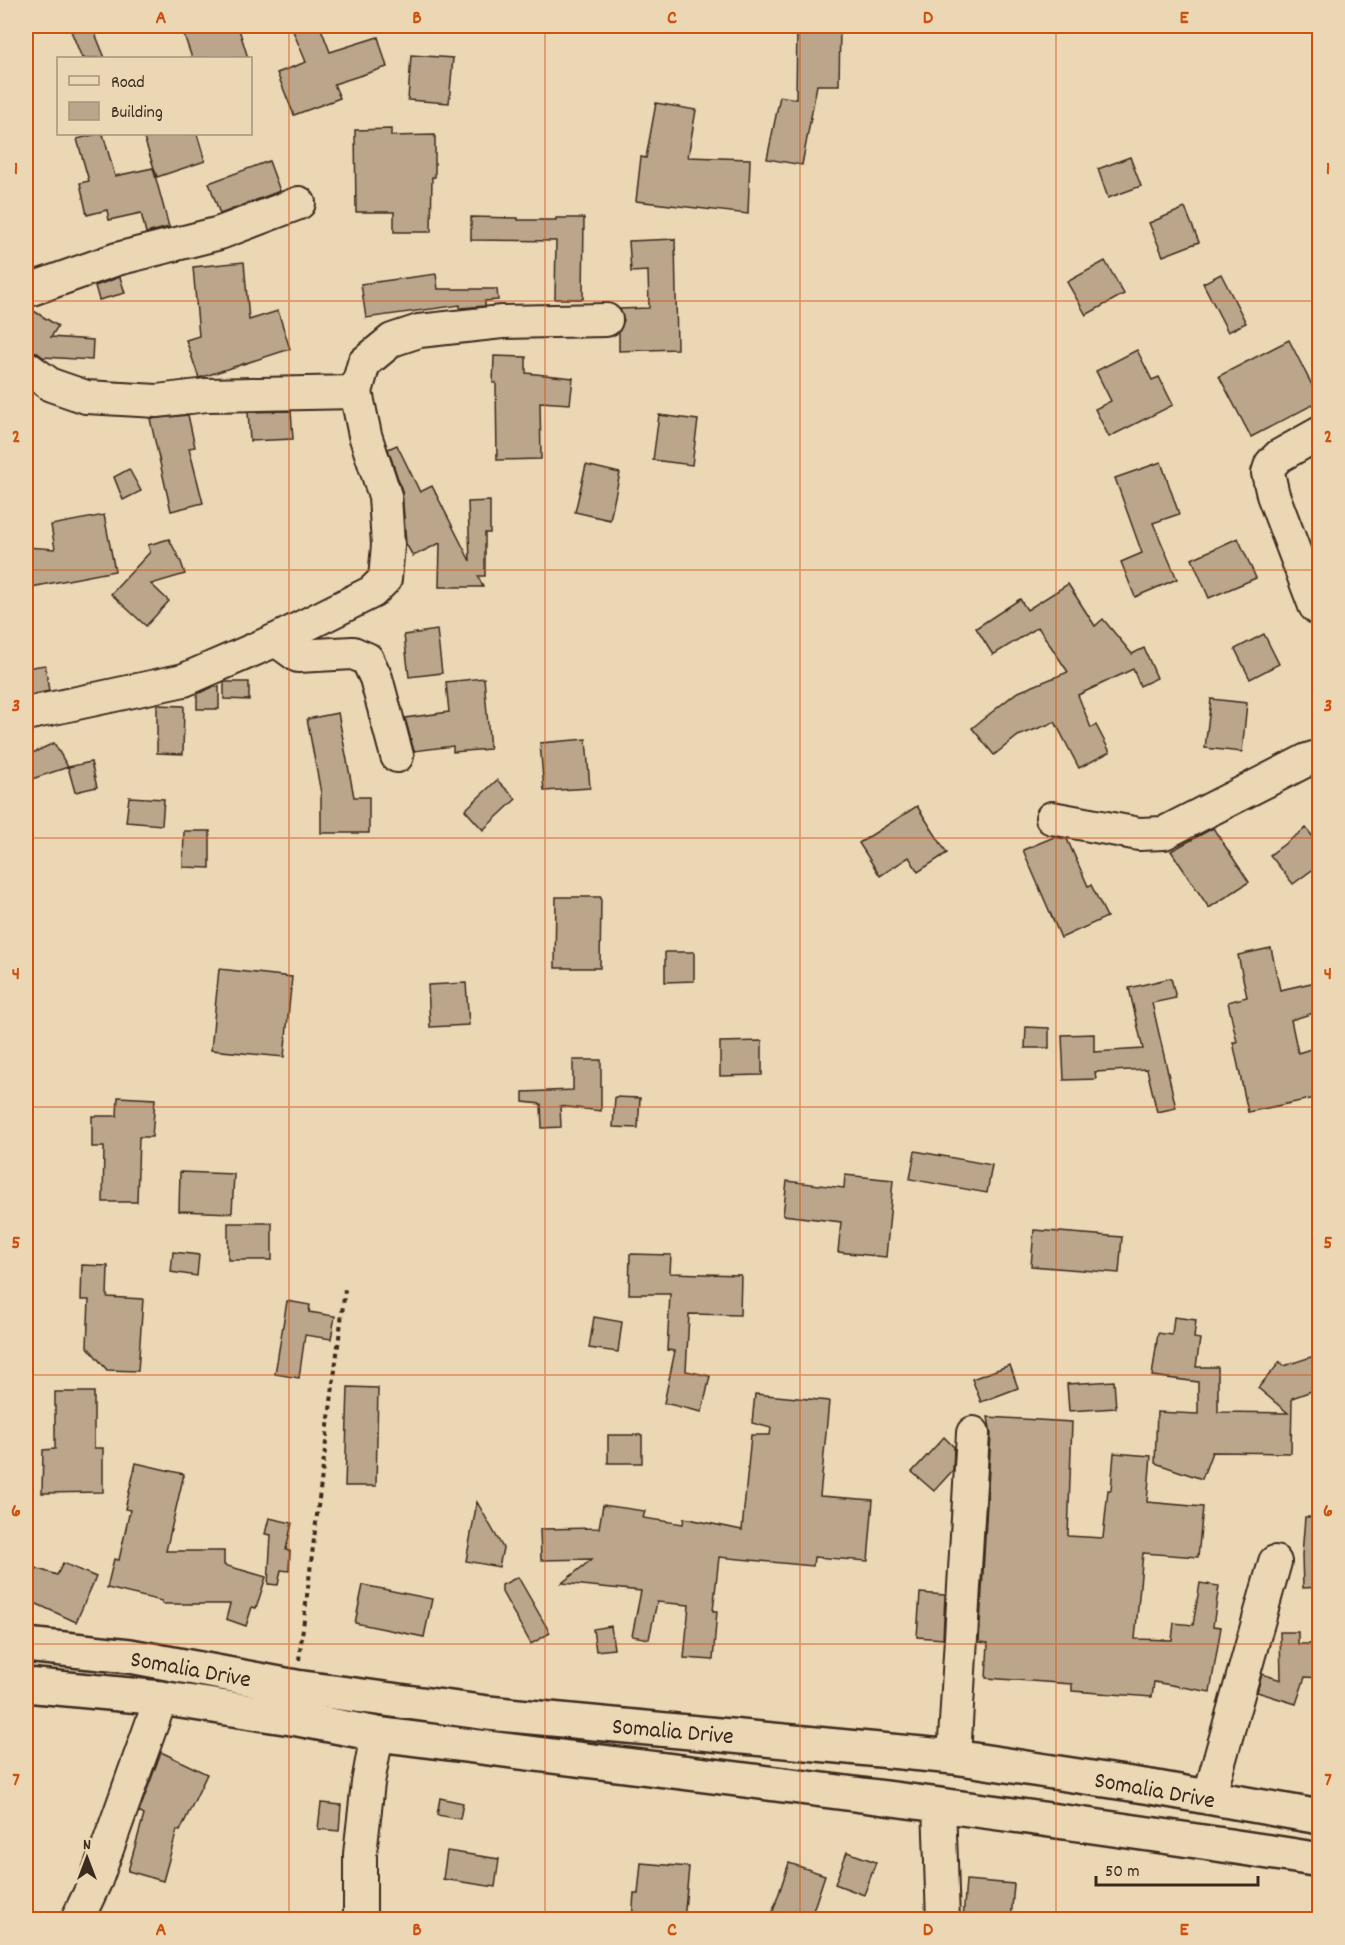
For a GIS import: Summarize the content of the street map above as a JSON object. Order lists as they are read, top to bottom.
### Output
{
  "streets": {
    "main road": ["Somalia Drive"]
  },
  "legend": ["Road", "Building"],
  "scale_bar": "50 m",
  "north": "top",
  "grid": {
    "columns": [
      "A",
      "B",
      "C",
      "D",
      "E"
    ],
    "rows": [
      "1",
      "2",
      "3",
      "4",
      "5",
      "6",
      "7"
    ]
  }
}
